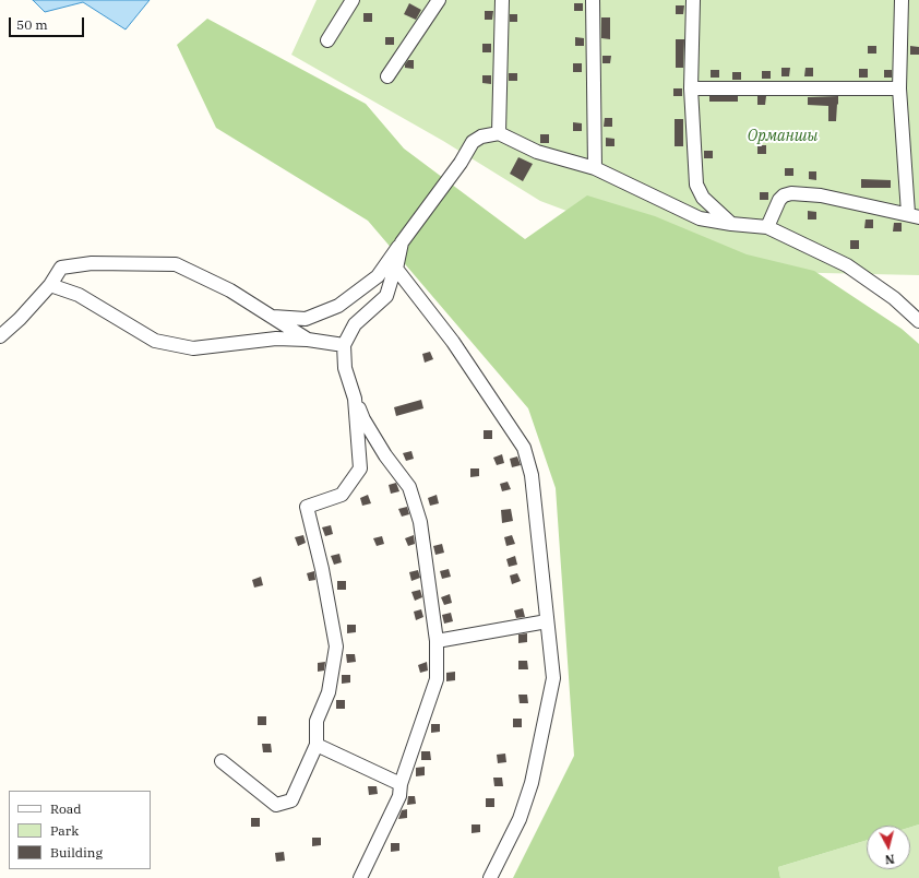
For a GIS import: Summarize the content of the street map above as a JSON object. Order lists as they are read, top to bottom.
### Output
{
  "parks": ["Орманшы"],
  "legend": ["Road", "Park", "Building"],
  "scale_bar": "50 m",
  "north": "bottom"
}
